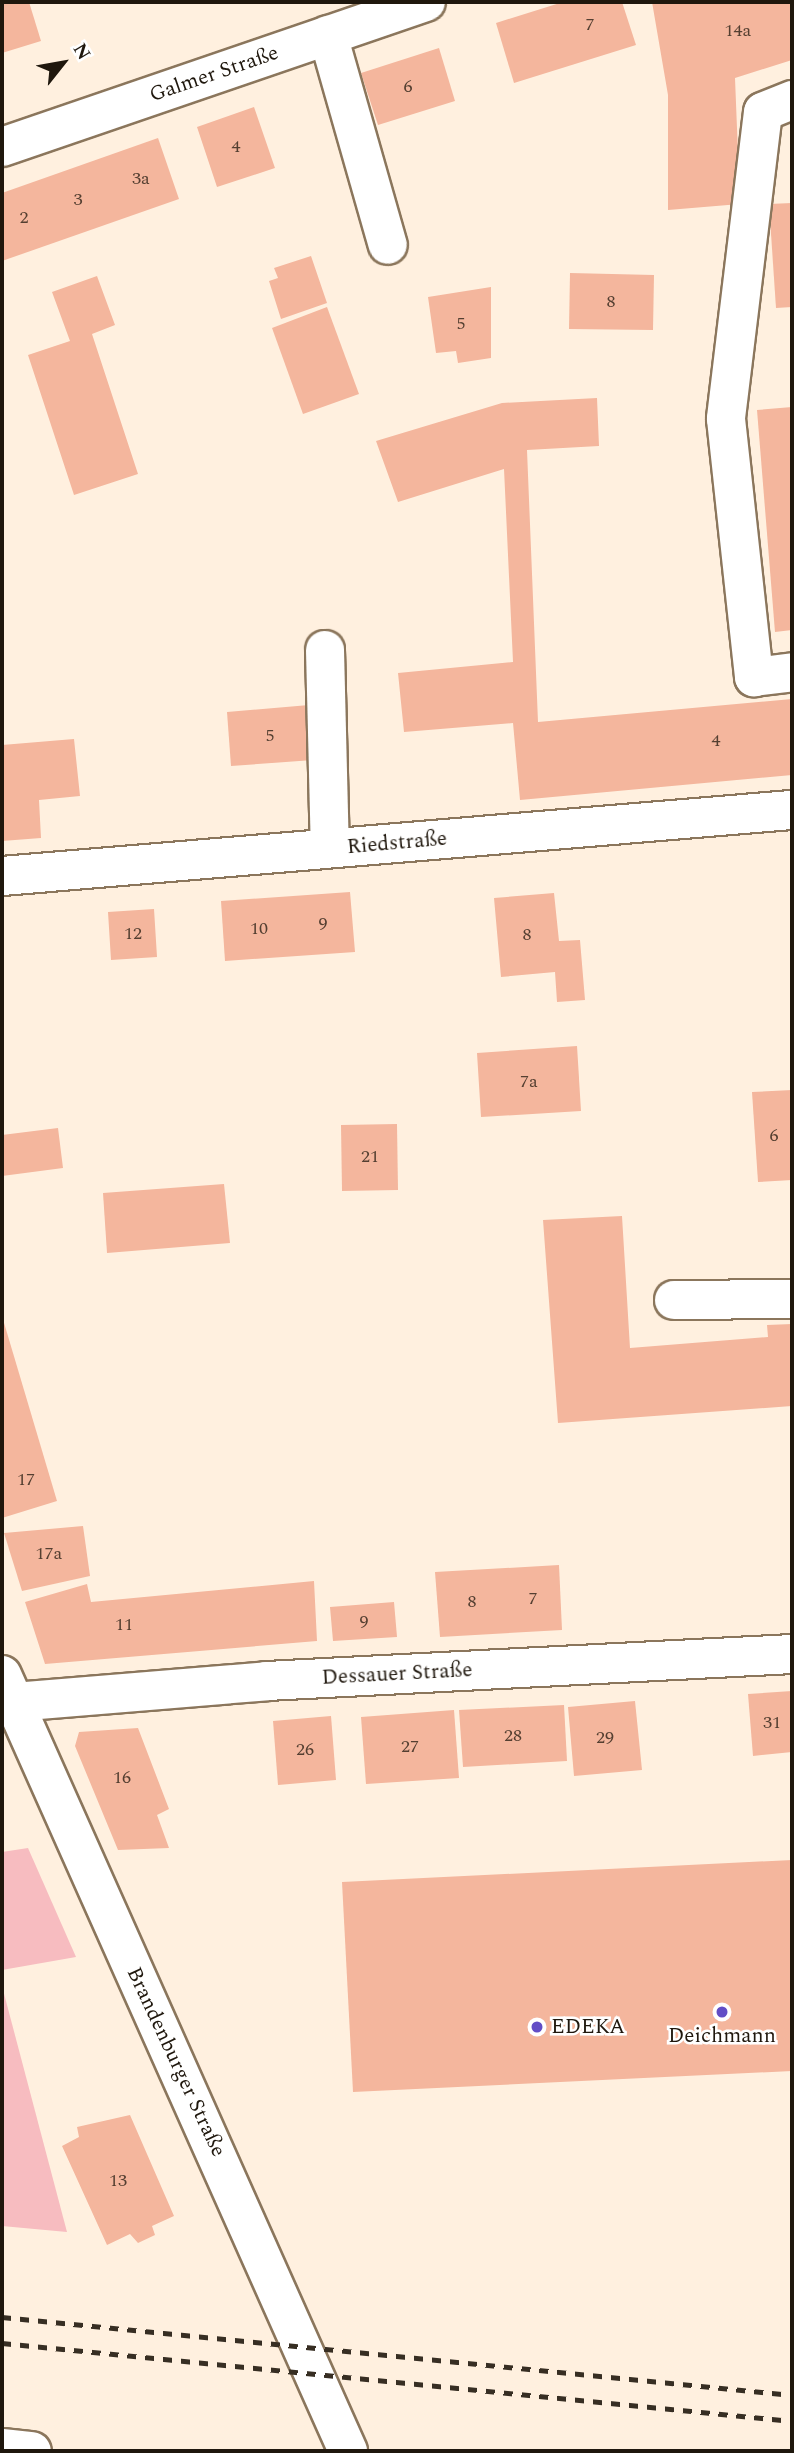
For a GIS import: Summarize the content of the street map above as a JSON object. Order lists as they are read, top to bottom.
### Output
{
  "streets": {
    "street": [
      "Galmer Straße",
      "Riedstraße",
      "Dessauer Straße",
      "Brandenburger Straße"
    ]
  },
  "crossings": [
    ["Dessauer Straße", "Brandenburger Straße"]
  ],
  "places": ["Deichmann", "EDEKA"],
  "house_numbers": [
    "7",
    "14a",
    "6",
    "4",
    "3a",
    "3",
    "2",
    "8",
    "5",
    "5",
    "4",
    "9",
    "10",
    "12",
    "8",
    "7a",
    "6",
    "21",
    "17",
    "17a",
    "7",
    "8",
    "9",
    "11",
    "31",
    "28",
    "29",
    "27",
    "26",
    "16",
    "13"
  ],
  "north": "top right"
}
